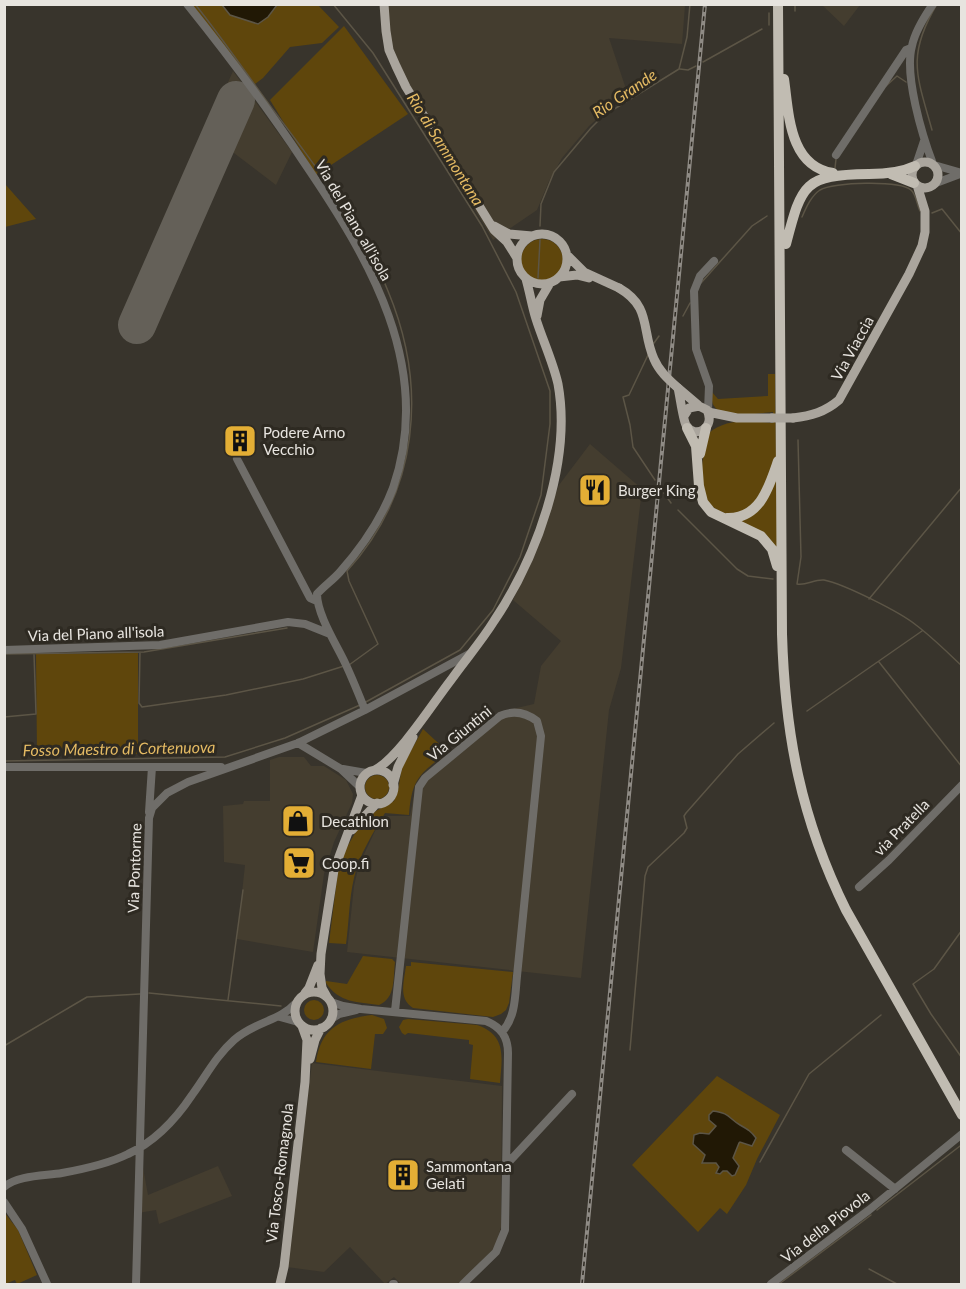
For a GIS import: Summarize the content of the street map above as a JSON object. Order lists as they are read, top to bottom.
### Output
{
  "streets": {
    "main road": ["Via Viaccia", "Via Tosco-Romagnola"],
    "street": [
      "Via del Piano all'isola",
      "Via Giuntini",
      "via Pratella",
      "Via Pontorme",
      "Via della Piovola"
    ]
  },
  "water": ["Rio Grande", "Rio di Sammontana", "Fosso Maestro di Cortenuova"],
  "places": {
    "building": ["Podere Arno Vecchio", "Sammontana Gelati"],
    "restaurant": ["Burger King"],
    "shop": ["Decathlon"],
    "supermarket": ["Coop.fi"]
  }
}
